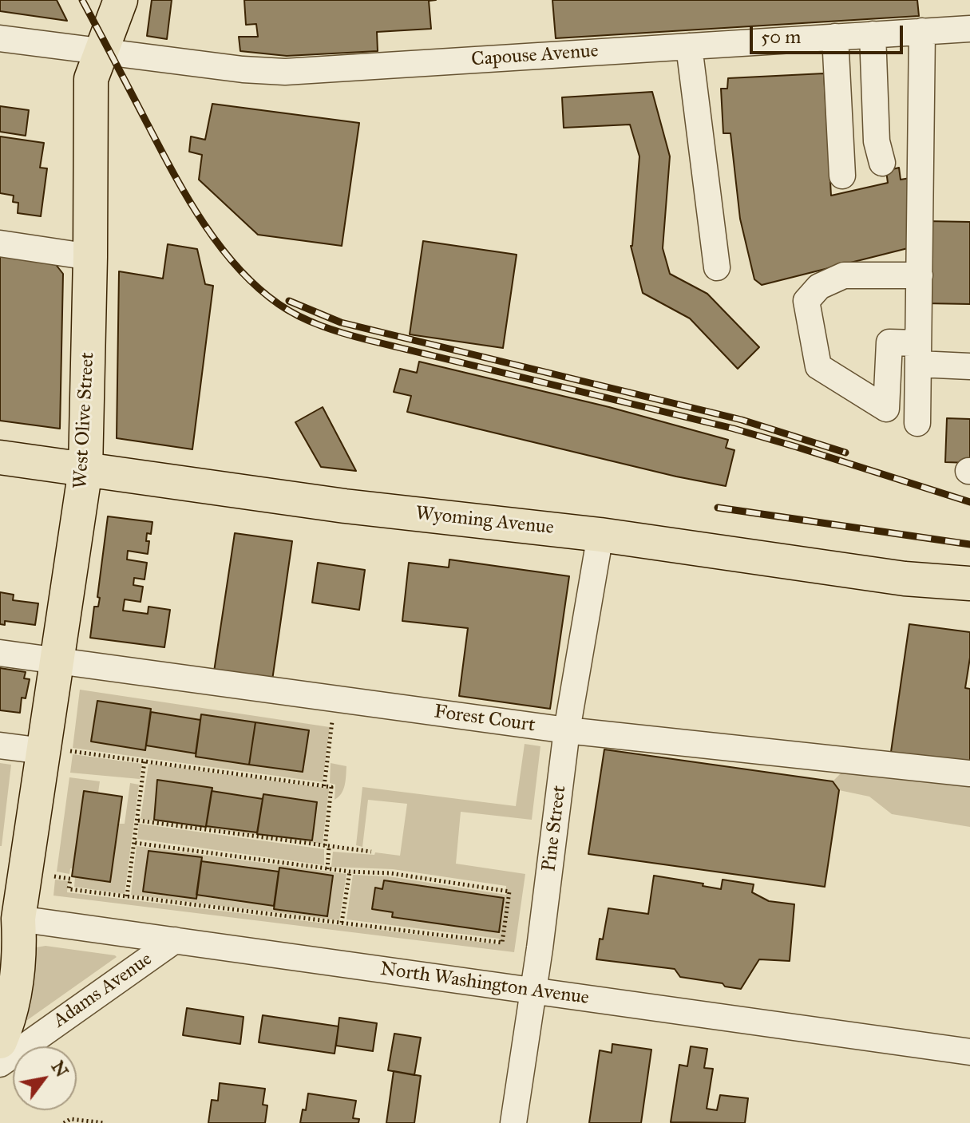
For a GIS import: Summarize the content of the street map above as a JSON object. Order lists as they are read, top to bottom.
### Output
{
  "streets": {
    "main road": ["West Olive Street", "Wyoming Avenue"],
    "street": [
      "Capouse Avenue",
      "Forest Court",
      "Pine Street",
      "North Washington Avenue",
      "Adams Avenue"
    ]
  },
  "crossings": [
    ["Capouse Avenue", "West Olive Street"],
    ["West Olive Street", "Wyoming Avenue"],
    ["West Olive Street", "Forest Court"],
    ["West Olive Street", "North Washington Avenue"],
    ["Wyoming Avenue", "Pine Street"],
    ["Forest Court", "Pine Street"],
    ["Pine Street", "North Washington Avenue"],
    ["North Washington Avenue", "Adams Avenue"]
  ],
  "scale_bar": "50 m",
  "north": "top right"
}
